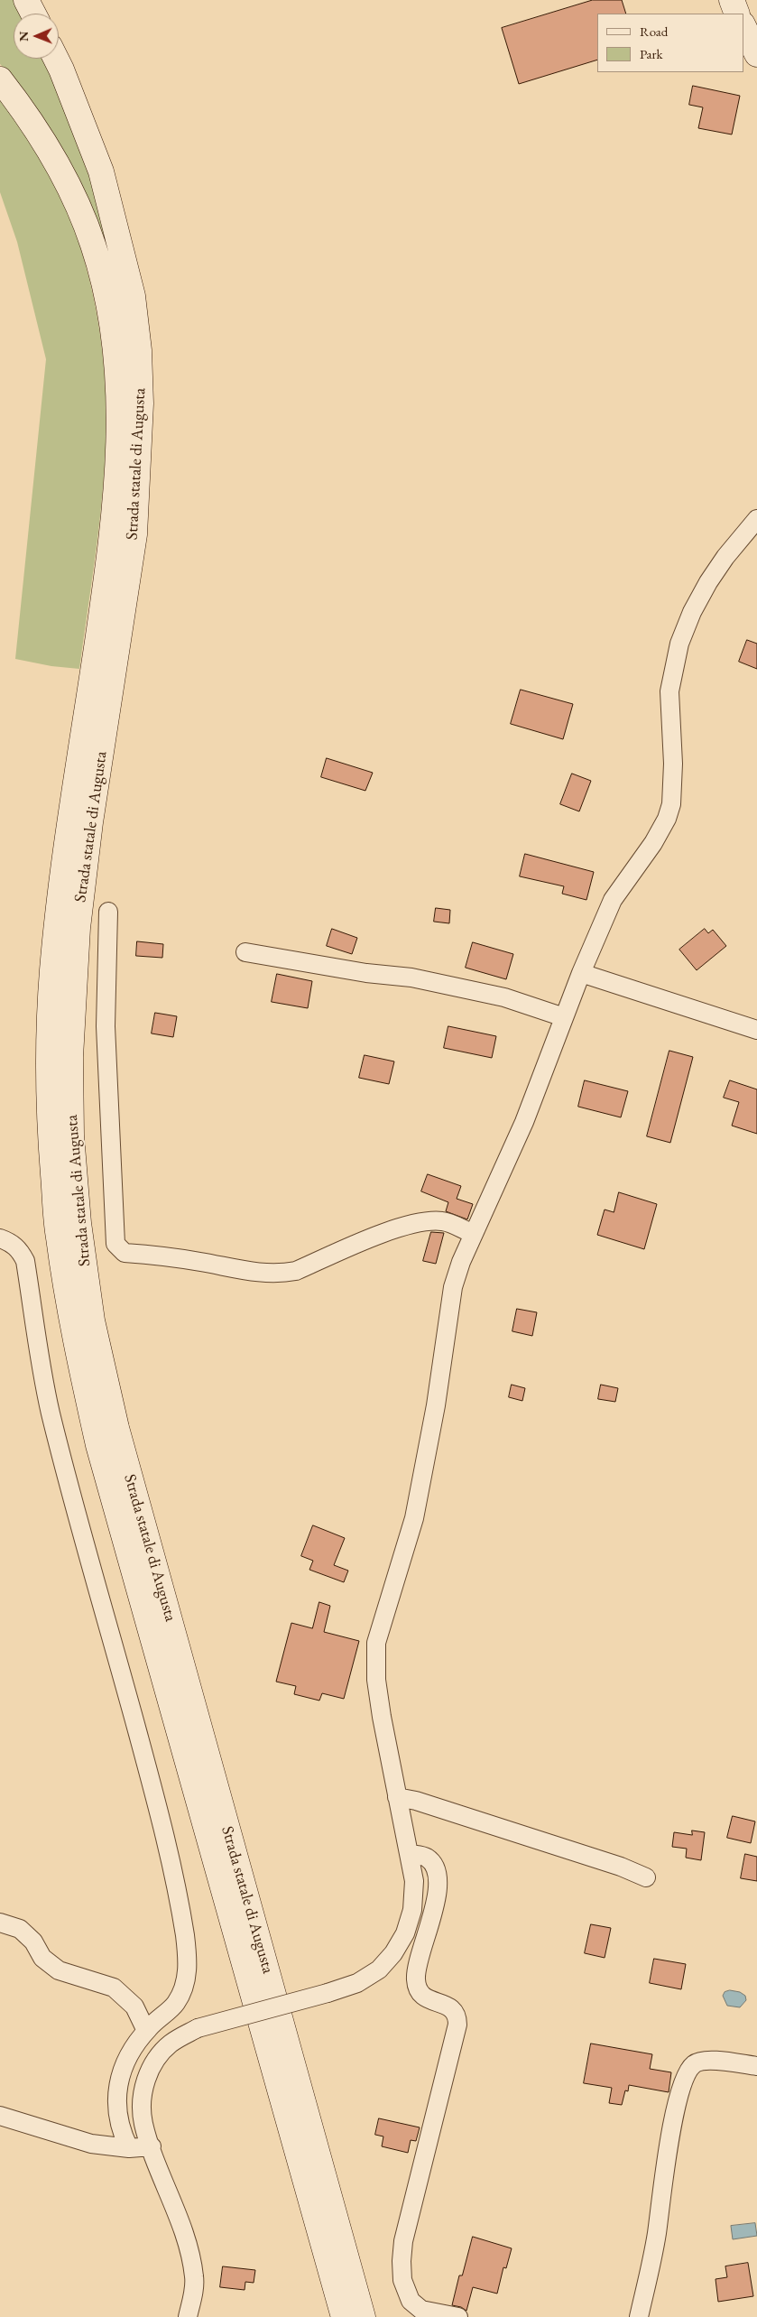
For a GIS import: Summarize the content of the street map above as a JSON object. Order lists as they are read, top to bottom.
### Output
{
  "streets": {
    "main road": ["Strada statale di Augusta"]
  },
  "legend": ["Road", "Park"],
  "north": "left"
}
